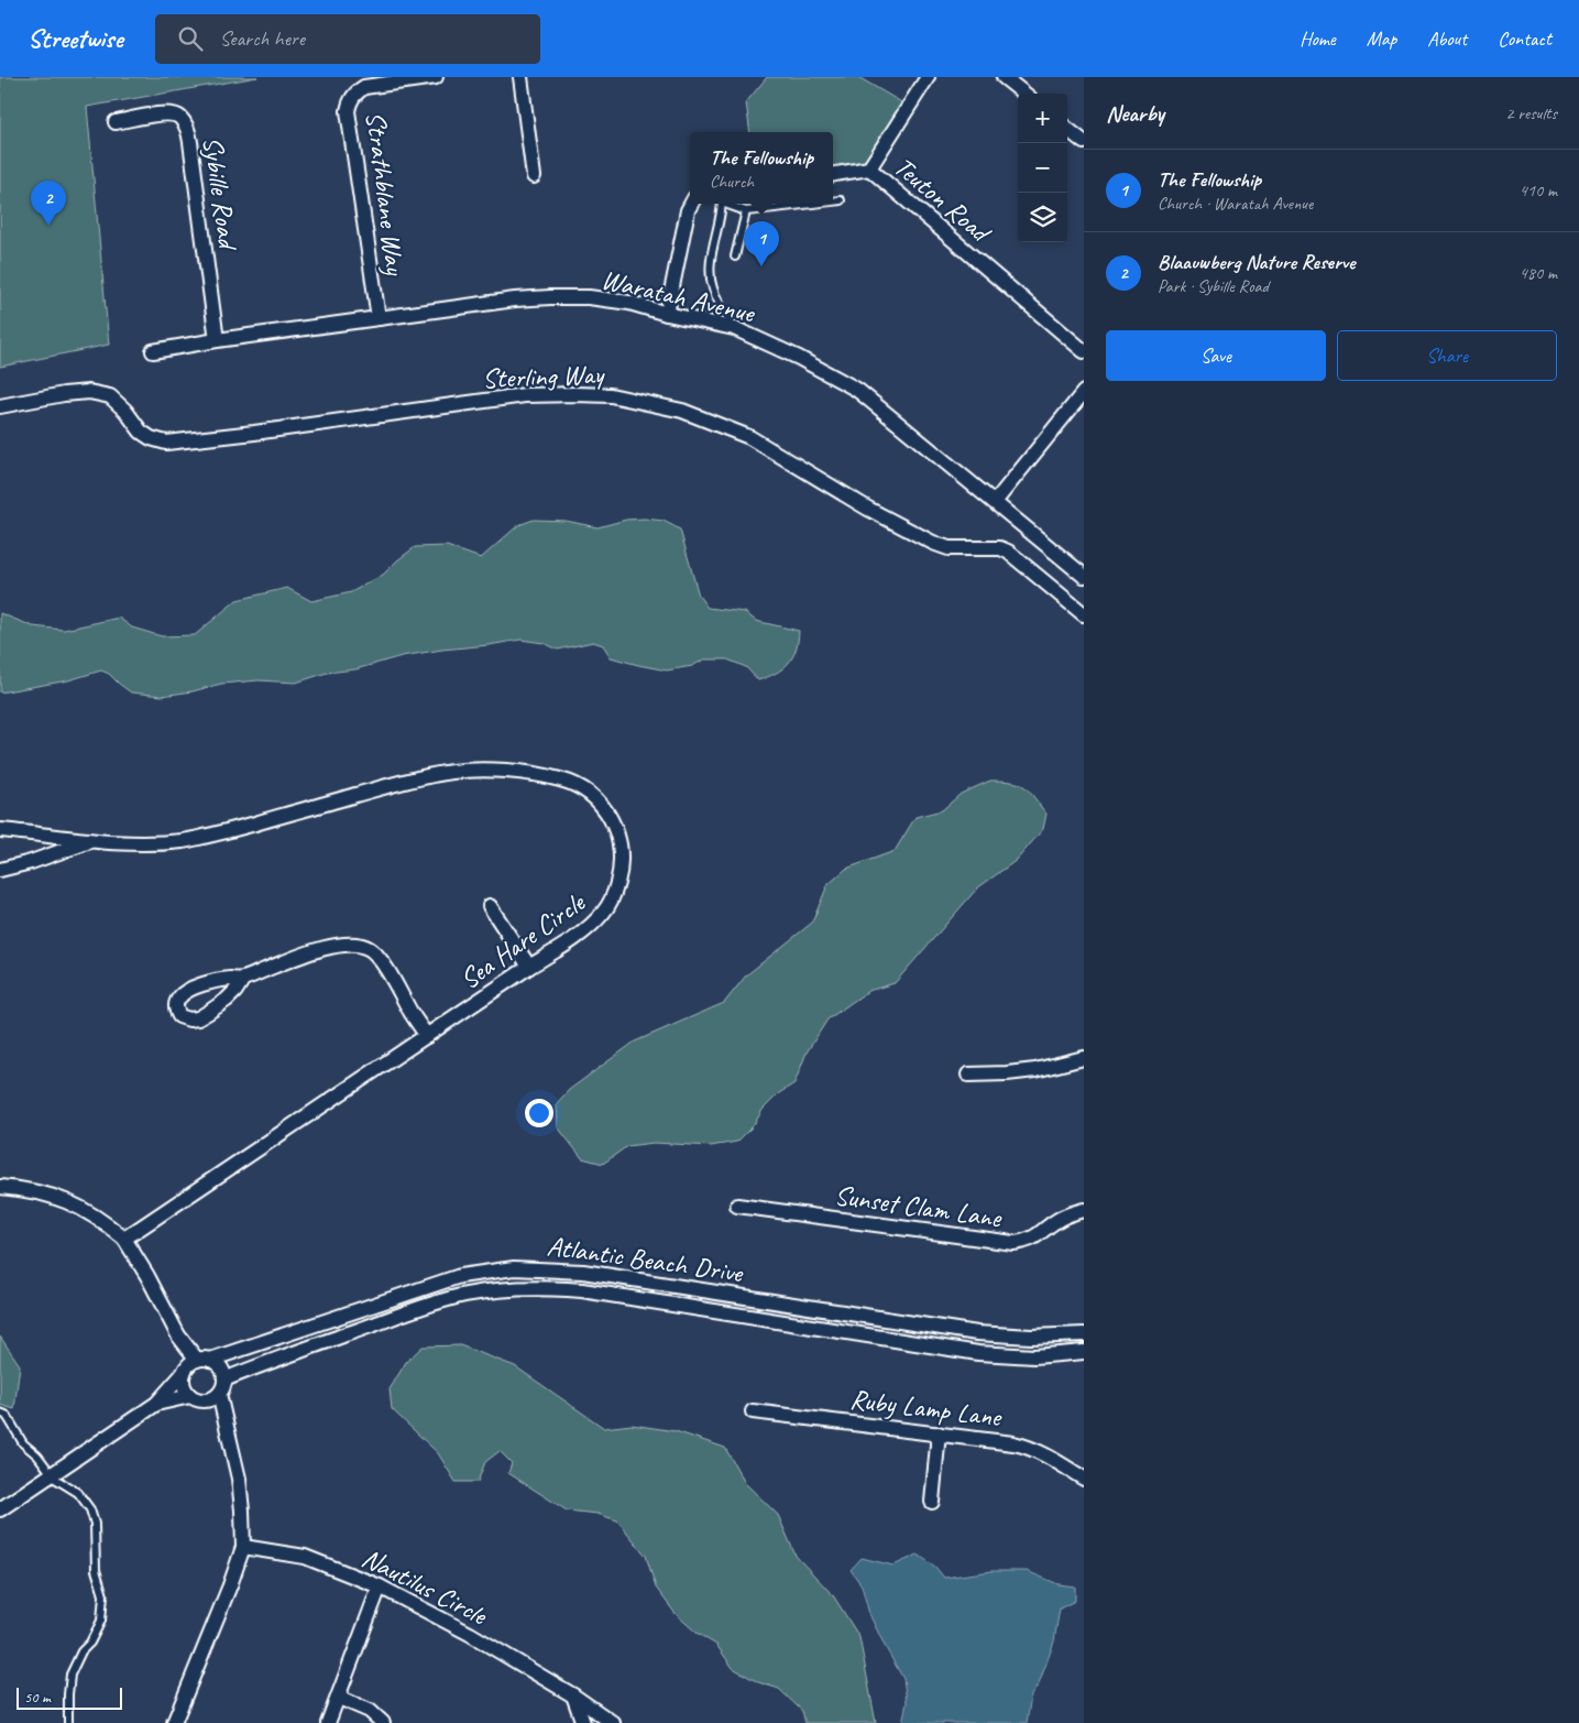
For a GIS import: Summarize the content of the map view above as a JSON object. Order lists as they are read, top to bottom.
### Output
{
  "streets": {
    "street": [
      "Sybille Road",
      "Strathblane Way",
      "Teuton Road",
      "Waratah Avenue",
      "Sterling Way",
      "Sea Hare Circle",
      "Sunset Clam Lane",
      "Atlantic Beach Drive",
      "Ruby Lamp Lane",
      "Nautilus Circle"
    ]
  },
  "crossings": [
    ["Sybille Road", "Waratah Avenue"],
    ["Strathblane Way", "Waratah Avenue"]
  ],
  "scale_bar": "50 m",
  "page": {
    "header": "Streetwise",
    "search": "Search here",
    "nav": [
      "Home",
      "Map",
      "About",
      "Contact"
    ],
    "heading": ["Nearby", "2 results"],
    "map_buttons": ["+", "−"],
    "popup": ["The Fellowship", "Church"],
    "list": [
      {
        "mark": "1",
        "name": "The Fellowship",
        "note": "Church · Waratah Avenue",
        "value": "410 m"
      },
      {
        "mark": "2",
        "name": "Blaauwberg Nature Reserve",
        "note": "Park · Sybille Road",
        "value": "480 m"
      }
    ],
    "pins": ["2", "1"],
    "buttons": ["Save", "Share"],
    "scale": "50 m"
  }
}
